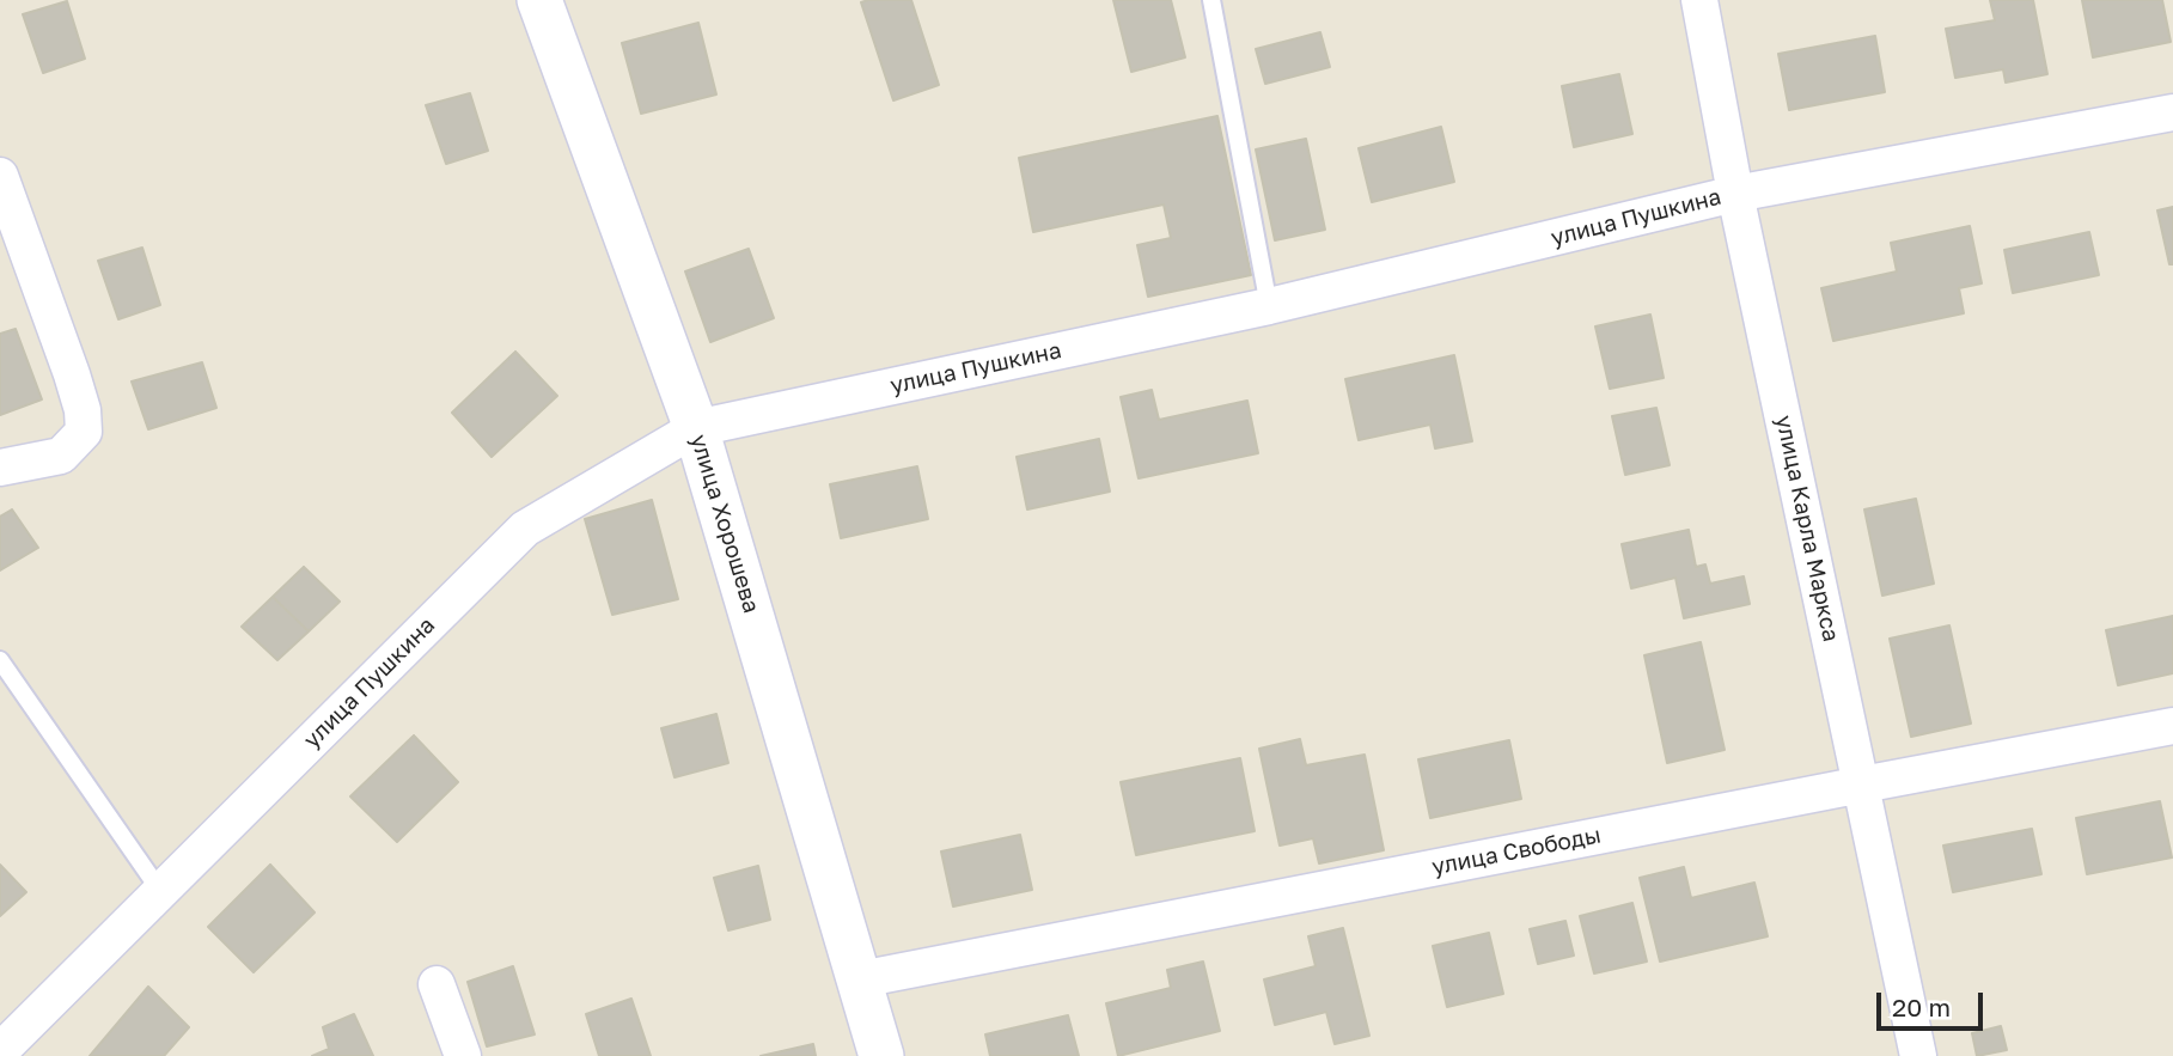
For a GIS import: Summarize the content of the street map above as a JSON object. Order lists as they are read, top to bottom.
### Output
{
  "streets": {
    "street": [
      "улица Пушкина",
      "улица Хорошева",
      "улица Карла Маркса",
      "улица Свободы"
    ]
  },
  "crossings": [
    ["улица Пушкина", "улица Хорошева"],
    ["улица Пушкина", "улица Карла Маркса"],
    ["улица Хорошева", "улица Свободы"],
    ["улица Карла Маркса", "улица Свободы"]
  ],
  "scale_bar": "20 m"
}
